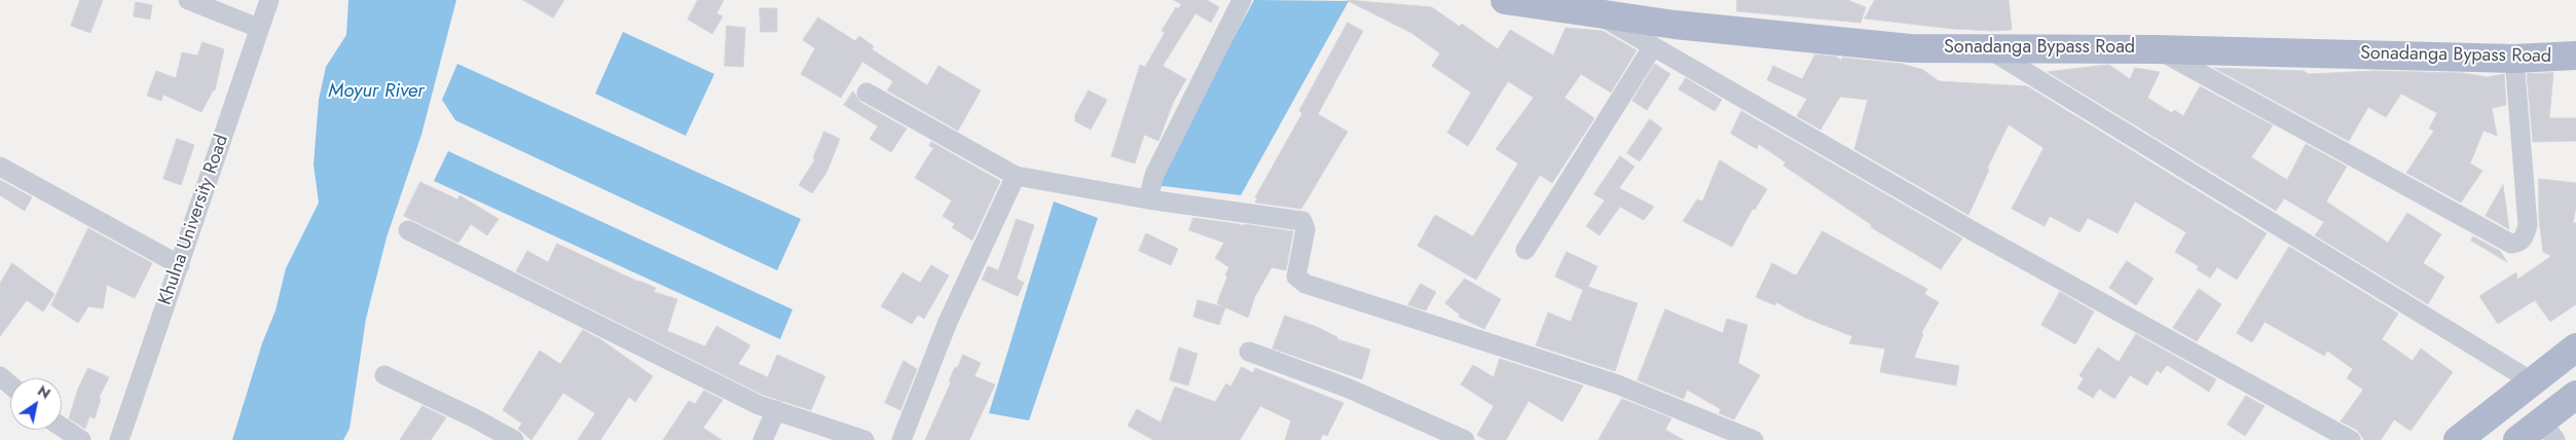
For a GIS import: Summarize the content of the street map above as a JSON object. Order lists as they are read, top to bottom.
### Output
{
  "streets": {
    "main road": ["Sonadanga Bypass Road"],
    "street": ["Khulna University Road"]
  },
  "water": ["Moyur River"],
  "north": "top right"
}
